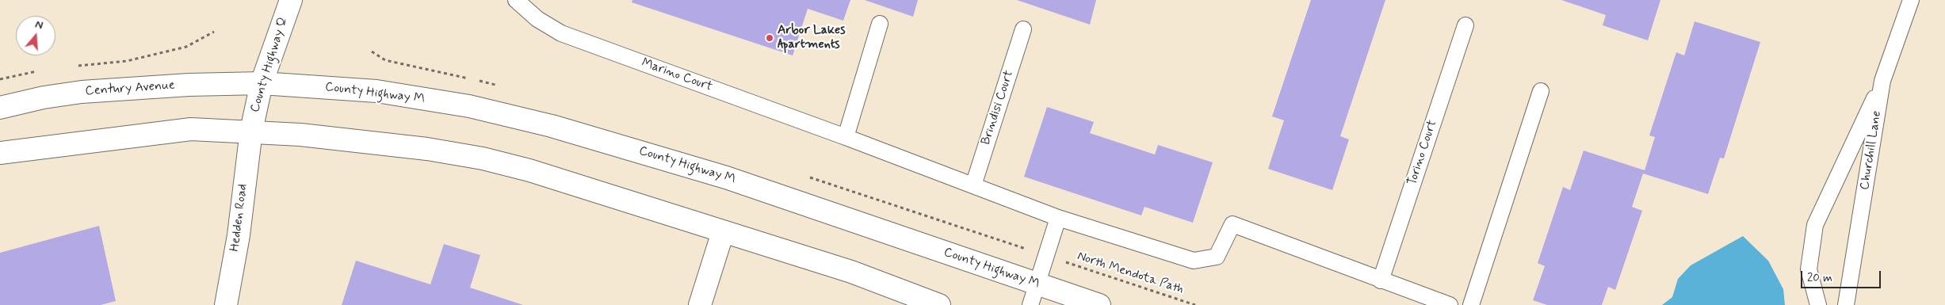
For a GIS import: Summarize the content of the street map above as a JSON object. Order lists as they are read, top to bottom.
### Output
{
  "streets": {
    "main road": [
      "County Highway Q",
      "Century Avenue",
      "County Highway M",
      "Hedden Road"
    ],
    "lane": [
      "Marino Court",
      "Brindisi Court",
      "Churchill Lane",
      "Torino Court"
    ],
    "path": ["North Mendota Path"]
  },
  "crossings": [
    ["County Highway Q", "Century Avenue"],
    ["County Highway Q", "County Highway M"],
    ["County Highway Q", "Hedden Road"],
    ["Marino Court", "Brindisi Court"],
    ["Marino Court", "Torino Court"],
    ["Century Avenue", "County Highway M"]
  ],
  "places": ["Arbor Lakes Apartments"],
  "scale_bar": "20 m",
  "north": "top"
}
